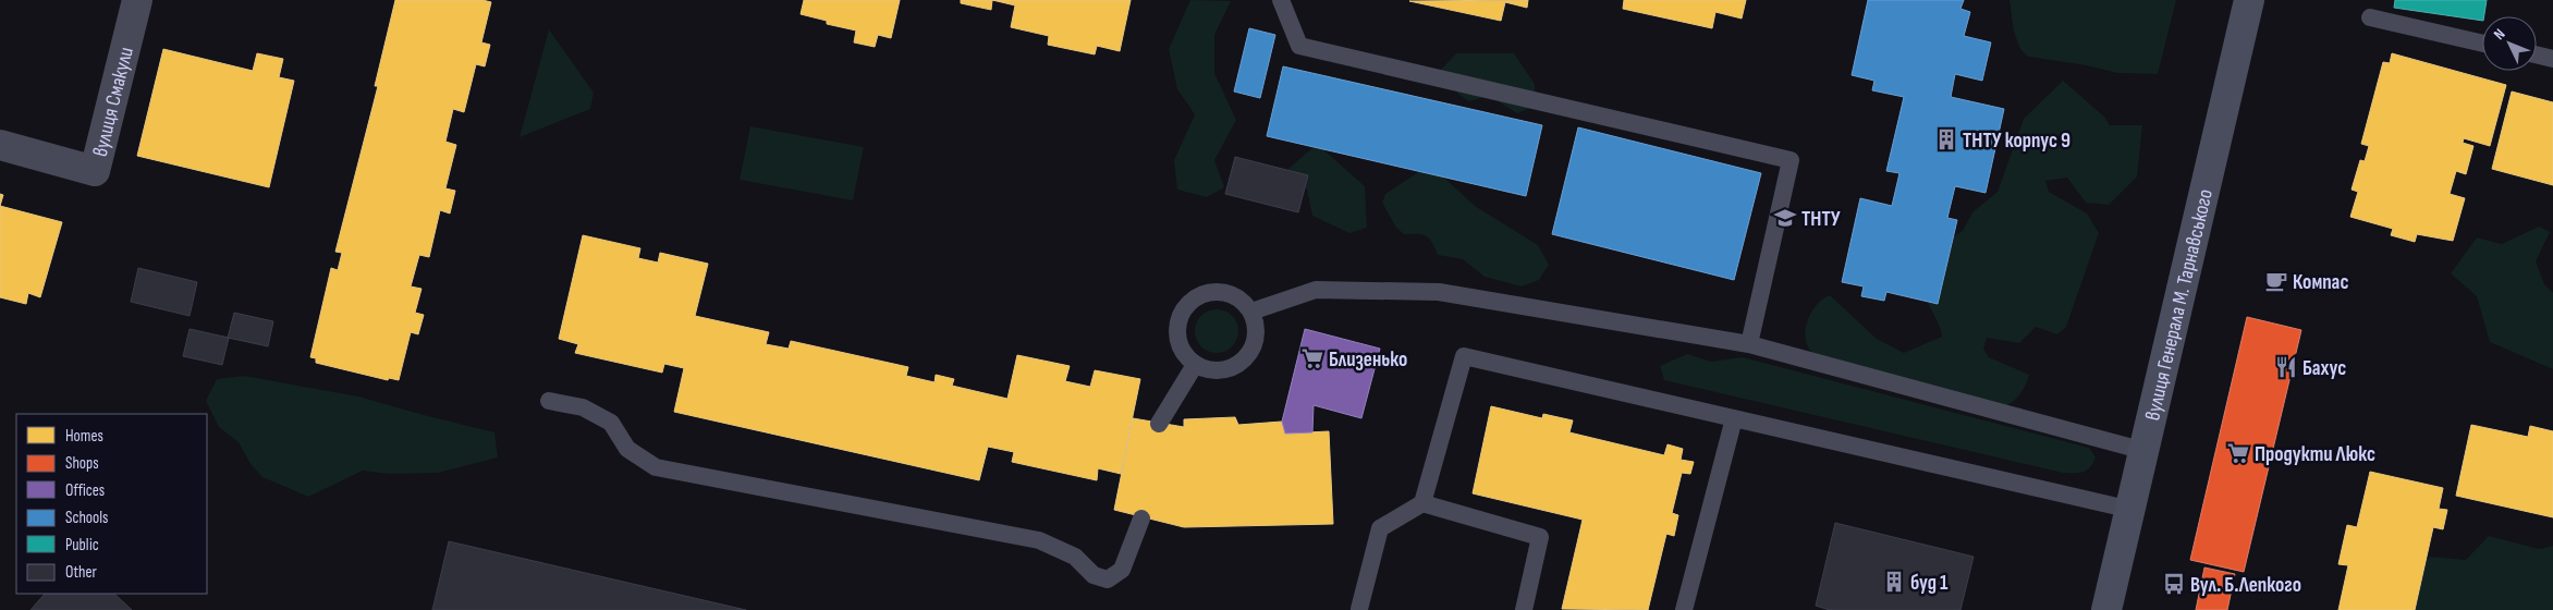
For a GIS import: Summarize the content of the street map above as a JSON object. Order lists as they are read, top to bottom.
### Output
{
  "streets": {
    "main road": ["вулиця Генерала М. Тарнавського"],
    "street": ["вулиця Смакули"]
  },
  "places": {
    "building": ["ТНТУ корпус 9", "буд 1"],
    "school or university": ["ТНТУ"],
    "cafe": ["Компас"],
    "supermarket": ["Близенько", "Продукти Люкс"],
    "restaurant": ["Бахус"],
    "bus stop": ["Вул. Б.Лепкого"]
  },
  "legend": [
    "Homes",
    "Shops",
    "Offices",
    "Schools",
    "Public",
    "Other"
  ],
  "north": "top left"
}
